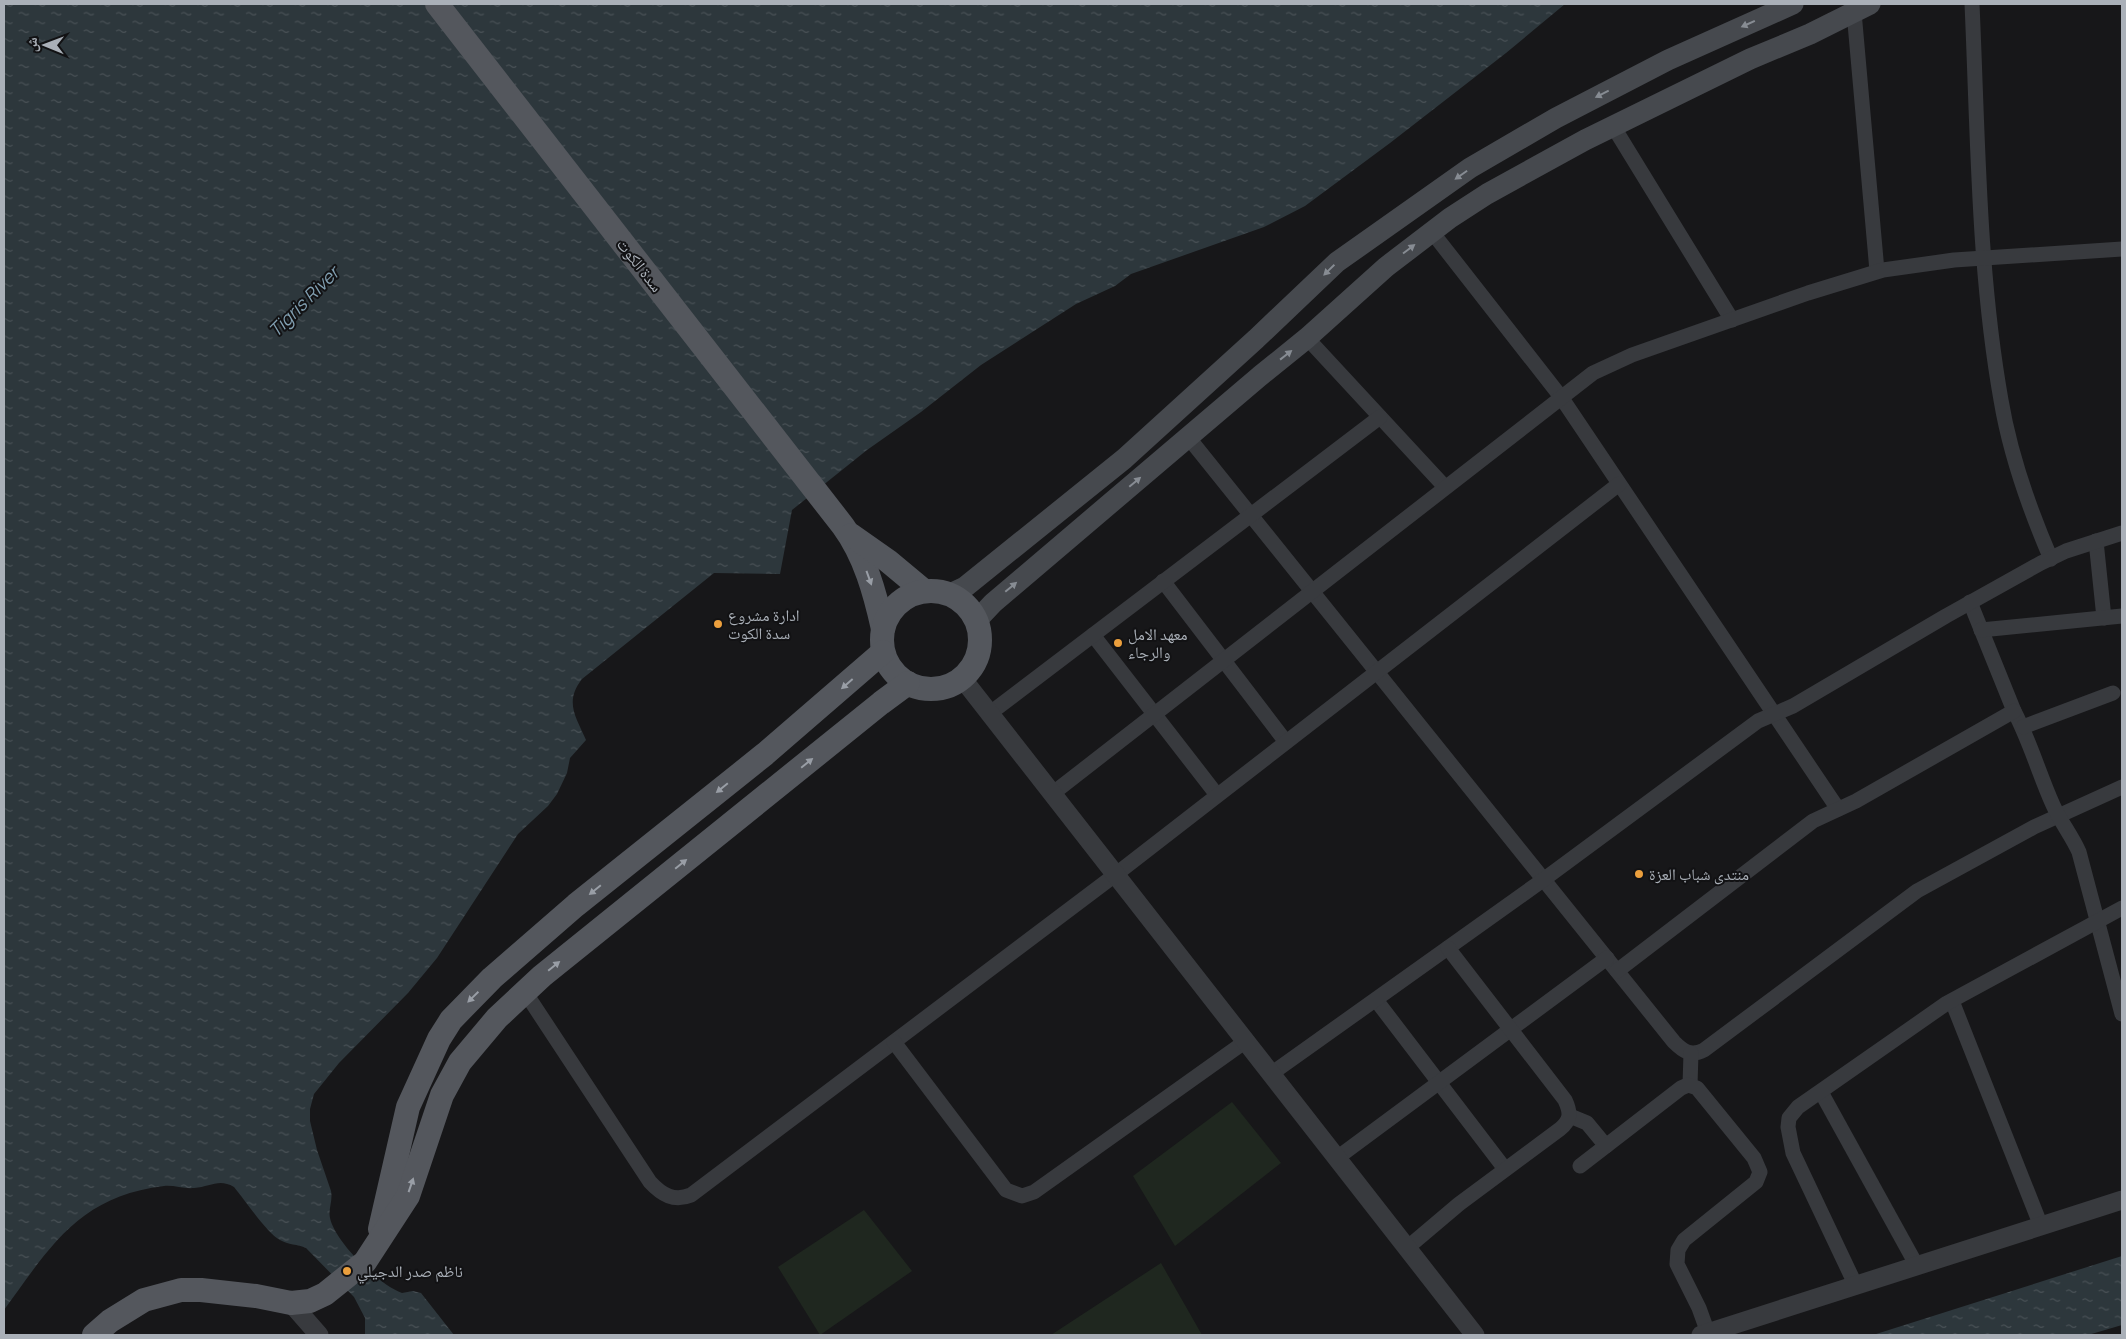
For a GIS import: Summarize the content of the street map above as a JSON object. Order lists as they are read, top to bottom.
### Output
{
  "streets": {
    "main road": ["سدة الكوت"]
  },
  "water": ["Tigris River"],
  "places": [
    "ادارة مشروع سدة الكوت",
    "معهد الامل والرجاء",
    "منتدى شباب العزة",
    "ناظم صدر الدجيلي"
  ],
  "north": "left"
}
